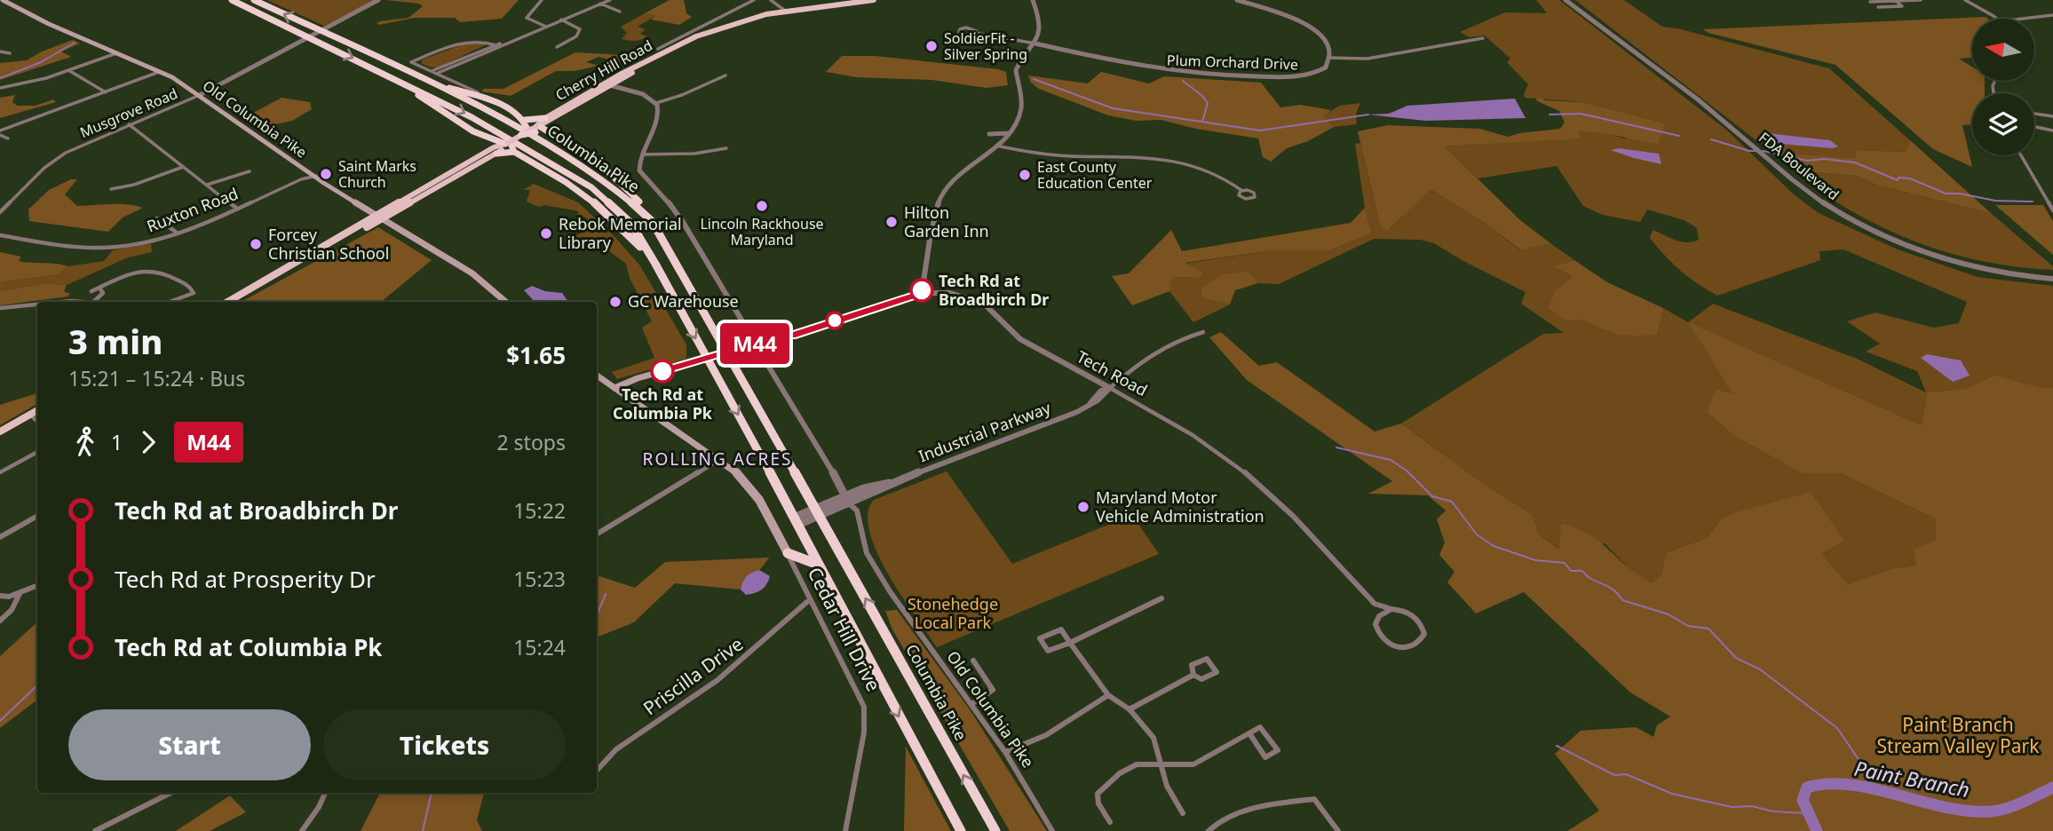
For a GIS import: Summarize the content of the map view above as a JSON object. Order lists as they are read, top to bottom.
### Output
{
  "streets": {
    "highway": ["Columbia Pike"],
    "main road": ["Cherry Hill Road", "Old Columbia Pike", "Tech Road"],
    "street": [
      "Plum Orchard Drive",
      "Musgrove Road",
      "FDA Boulevard",
      "Ruxton Road",
      "Industrial Parkway",
      "Cedar Hill Drive",
      "Priscilla Drive"
    ]
  },
  "crossings": [
    ["Musgrove Road", "Old Columbia Pike"],
    ["Musgrove Road", "Columbia Pike"],
    ["Old Columbia Pike", "Ruxton Road"],
    ["Old Columbia Pike", "Tech Road"],
    ["Old Columbia Pike", "Industrial Parkway"],
    ["Columbia Pike", "Tech Road"],
    ["Columbia Pike", "Industrial Parkway"],
    ["Tech Road", "Industrial Parkway"],
    ["Cedar Hill Drive", "Priscilla Drive"]
  ],
  "districts": ["ROLLING ACRES"],
  "water": ["Paint Branch"],
  "parks": ["Stonehedge Local Park", "Paint Branch Stream Valley Park"],
  "places": [
    "SoldierFit - Silver Spring",
    "Saint Marks Church",
    "East County Education Center",
    "Lincoln Rackhouse Maryland",
    "Hilton Garden Inn",
    "Rebok Memorial Library",
    "Forcey Christian School",
    "Tech Rd at Broadbirch Dr",
    "GC Warehouse",
    "Tech Rd at Columbia Pk",
    "Maryland Motor Vehicle Administration"
  ],
  "lines": ["bus line M44"],
  "north": "left",
  "page": {
    "on_map": "M44",
    "heading": ["3 min", "15:21 – 15:24 · Bus", "$1.65"],
    "legs": ["1", "M44", "2 stops"],
    "list": [
      {
        "name": "Tech Rd at Broadbirch Dr",
        "value": "15:22"
      },
      {
        "name": "Tech Rd at Prosperity Dr",
        "value": "15:23"
      },
      {
        "name": "Tech Rd at Columbia Pk",
        "value": "15:24"
      }
    ],
    "buttons": ["Start", "Tickets"]
  }
}
